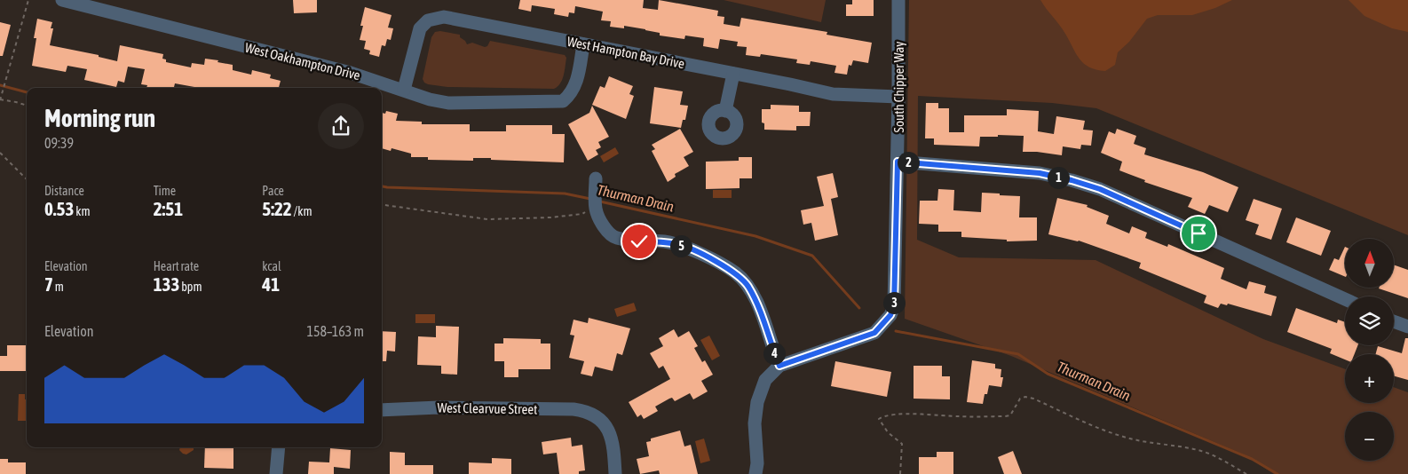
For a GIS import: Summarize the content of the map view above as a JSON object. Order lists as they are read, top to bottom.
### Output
{
  "streets": {
    "street": [
      "West Hampton Bay Drive",
      "West Oakhampton Drive",
      "South Chipper Way",
      "West Clearvue Street"
    ]
  },
  "crossings": [
    ["West Hampton Bay Drive", "West Oakhampton Drive"],
    ["West Hampton Bay Drive", "South Chipper Way"]
  ],
  "water": ["Thurman Drain"],
  "north": "top",
  "page": {
    "heading": ["Morning run", "09:39"],
    "pins": [
      "2",
      "1",
      "5",
      "3",
      "4"
    ],
    "stats": [
      ["Distance", "0.53 km"],
      ["Time", "2:51"],
      ["Pace", "5:22 /km"],
      ["Elevation", "7 m"],
      ["Heart rate", "133 bpm"],
      ["kcal", "41"]
    ],
    "map_buttons": ["+", "−"],
    "chart": ["Elevation", "158–163 m"]
  }
}
